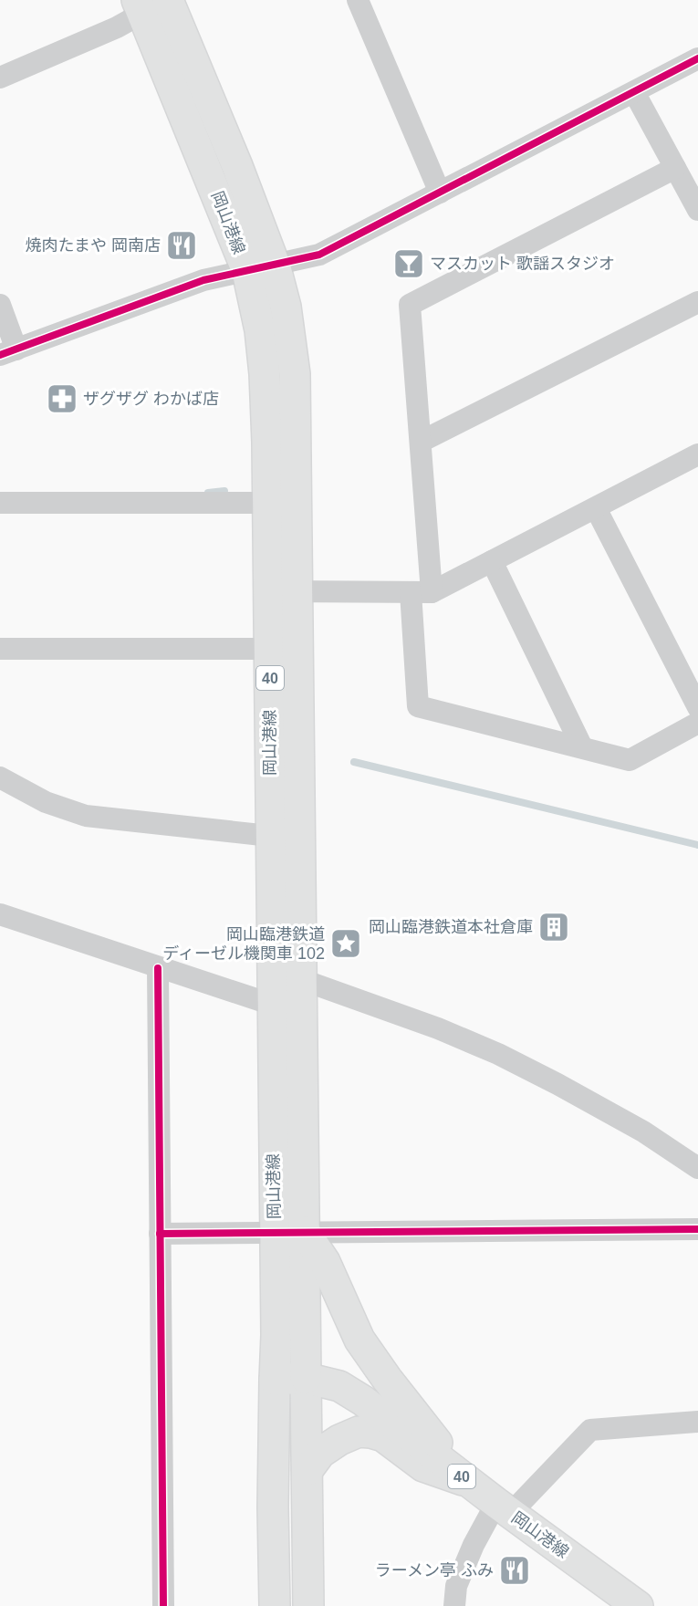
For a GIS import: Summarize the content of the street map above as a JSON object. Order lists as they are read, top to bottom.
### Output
{
  "streets": {
    "main road": ["岡山港線", "40"]
  },
  "crossings": [
    ["岡山港線", "40"]
  ],
  "places": {
    "restaurant": ["焼肉たまや 岡南店", "ラーメン亭 ふみ"],
    "bar": ["マスカット 歌謡スタジオ"],
    "pharmacy": ["ザグザグ わかば店"],
    "building": ["岡山臨港鉄道本社倉庫"],
    "place": ["岡山臨港鉄道 ディーゼル機関車 102"]
  }
}
